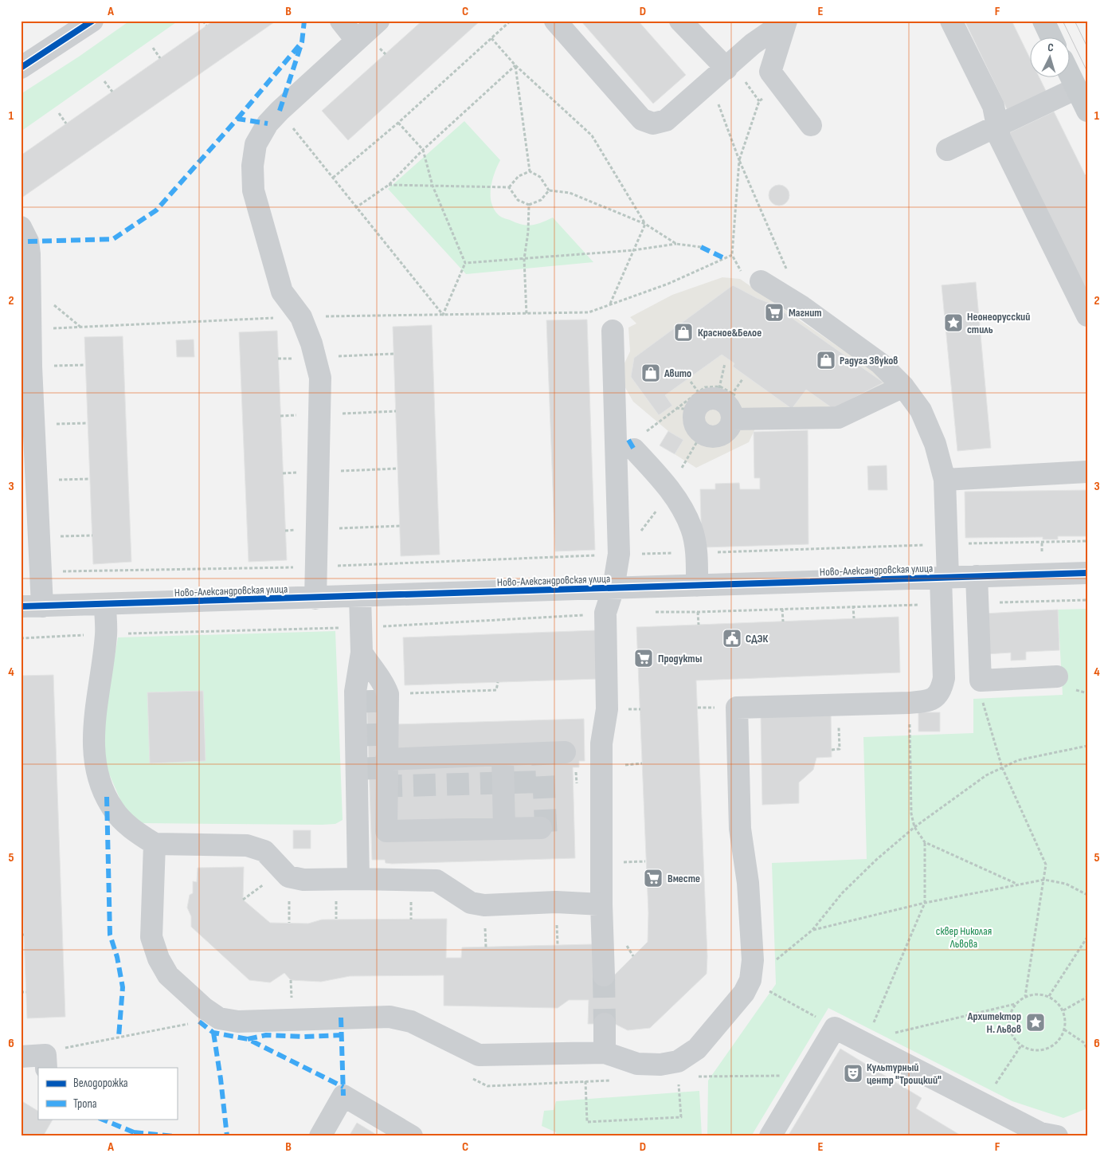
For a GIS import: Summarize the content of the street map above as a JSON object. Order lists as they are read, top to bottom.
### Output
{
  "streets": {
    "street": ["Ново-Александровская улица"]
  },
  "parks": ["сквер Николая Львова"],
  "places": {
    "supermarket": ["Магнит", "Продукты", "Вместе"],
    "place": ["Неонеорусский стиль", "Архитектор Н. Львов"],
    "shop": ["Красное&Белое", "Радуга Звуков", "Авито"],
    "public building": ["СДЭК"],
    "theatre": ["Культурный центр \"Троицкий\""]
  },
  "legend": ["Велодорожка", "Тропа"],
  "north": "top",
  "grid": {
    "columns": [
      "A",
      "B",
      "C",
      "D",
      "E",
      "F"
    ],
    "rows": [
      "1",
      "2",
      "3",
      "4",
      "5",
      "6"
    ]
  }
}
